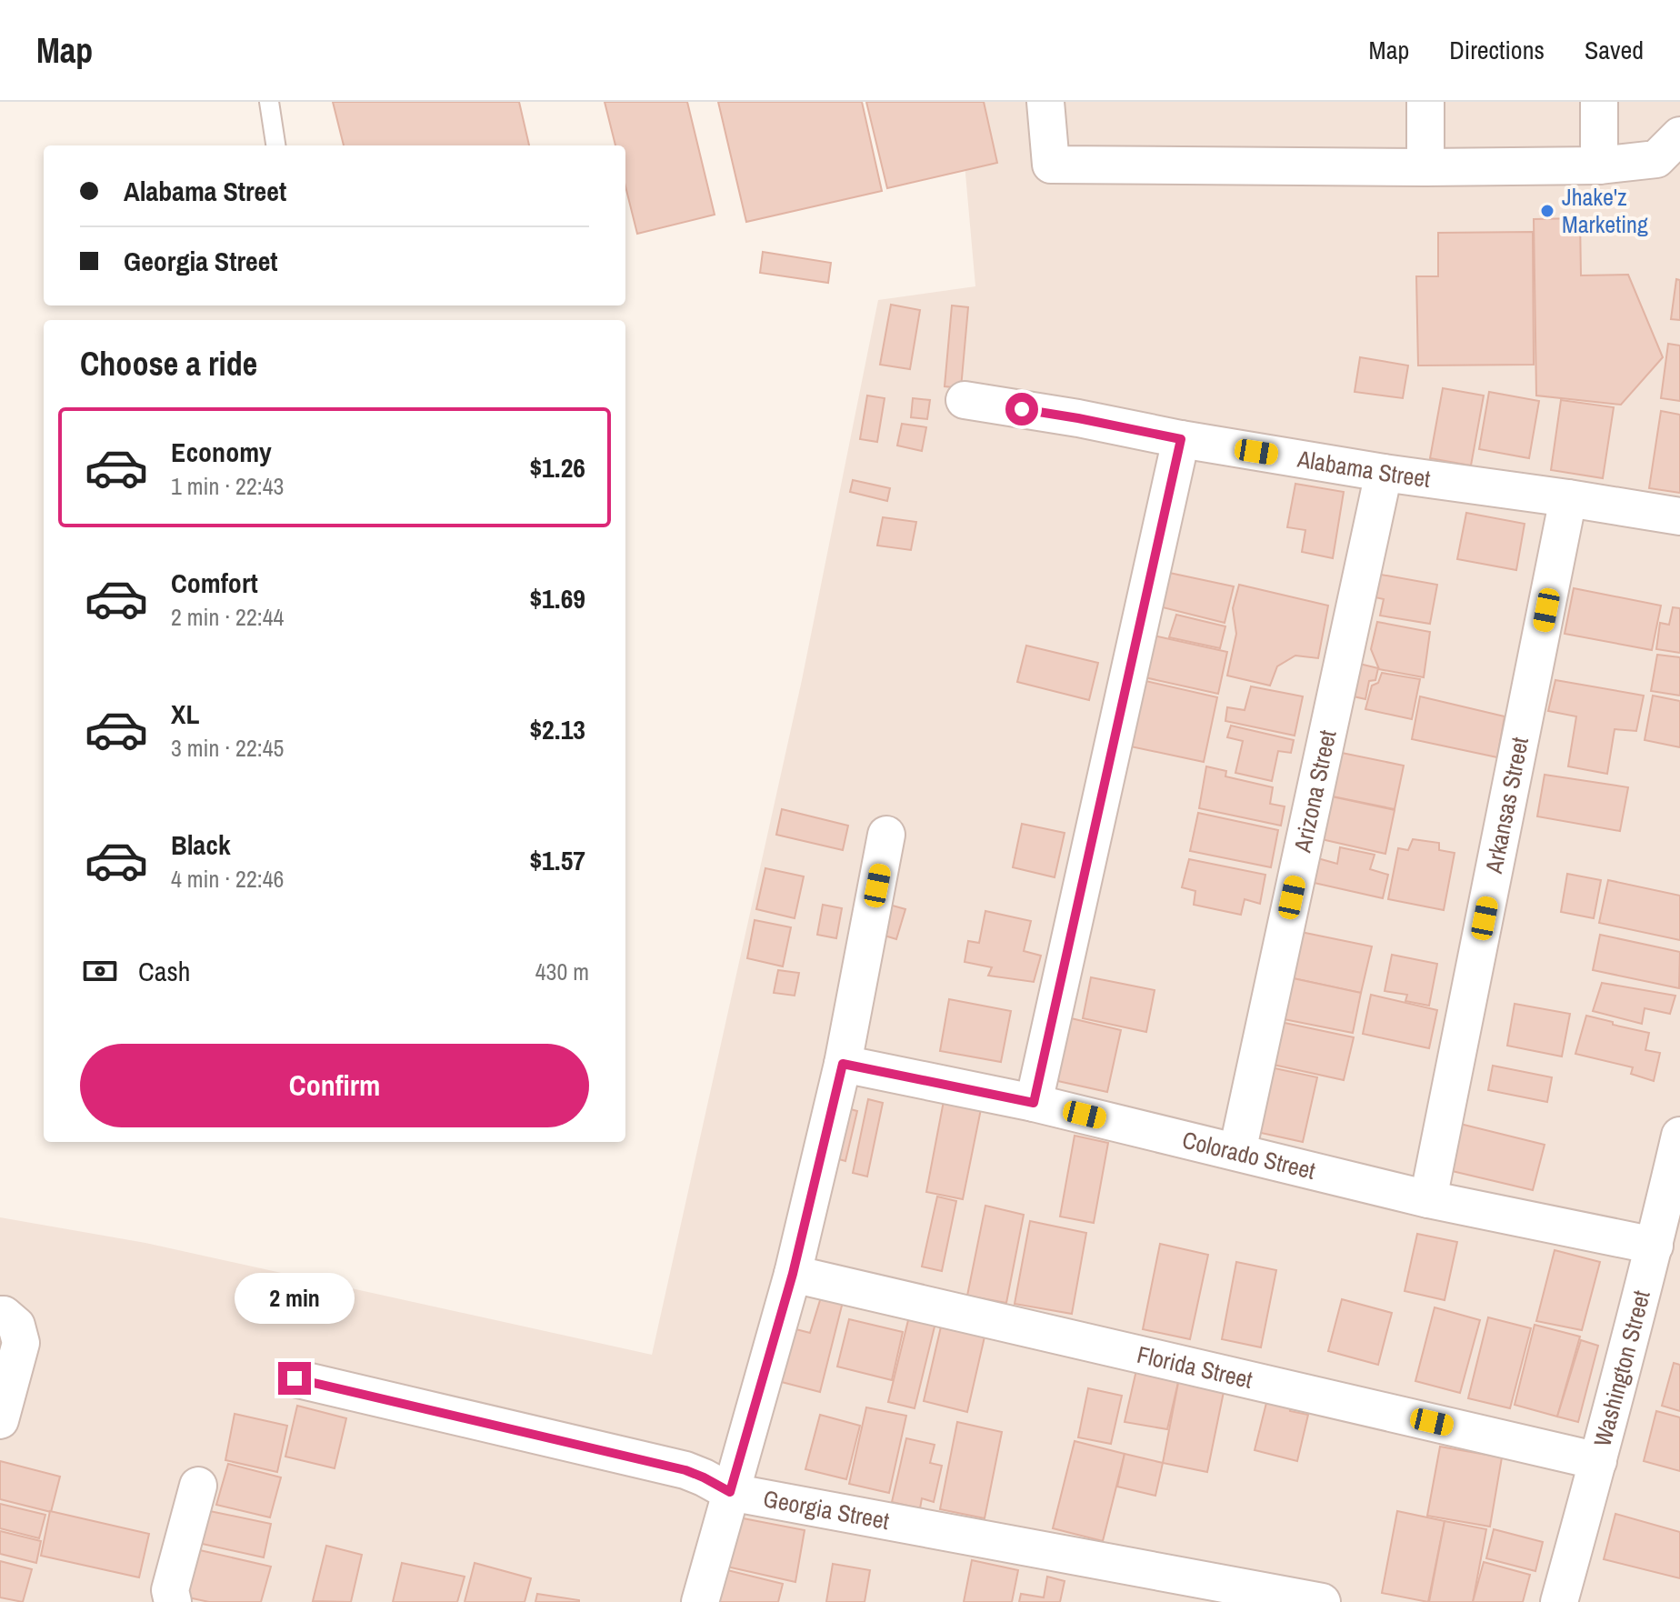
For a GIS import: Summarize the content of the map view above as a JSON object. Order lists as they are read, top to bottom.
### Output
{
  "streets": {
    "street": [
      "Alabama Street",
      "Arizona Street",
      "Arkansas Street",
      "Colorado Street",
      "Florida Street",
      "Washington Street",
      "Georgia Street"
    ]
  },
  "crossings": [
    ["Alabama Street", "Arizona Street"],
    ["Alabama Street", "Arkansas Street"],
    ["Arizona Street", "Colorado Street"],
    ["Arkansas Street", "Colorado Street"],
    ["Colorado Street", "Washington Street"],
    ["Florida Street", "Washington Street"]
  ],
  "places": ["Jhake'z Marketing"],
  "page": {
    "header": "Map",
    "nav": ["Map", "Directions", "Saved"],
    "banner": ["Alabama Street", "Georgia Street"],
    "heading": "Choose a ride",
    "list": [
      {
        "name": "Economy",
        "note": "1 min · 22:43",
        "value": "$1.26"
      },
      {
        "name": "Comfort",
        "note": "2 min · 22:44",
        "value": "$1.69"
      },
      {
        "name": "XL",
        "note": "3 min · 22:45",
        "value": "$2.13"
      },
      {
        "name": "Black",
        "note": "4 min · 22:46",
        "value": "$1.57"
      }
    ],
    "pay": ["Cash", "430 m"],
    "buttons": "Confirm",
    "bubble": "2 min"
  }
}
